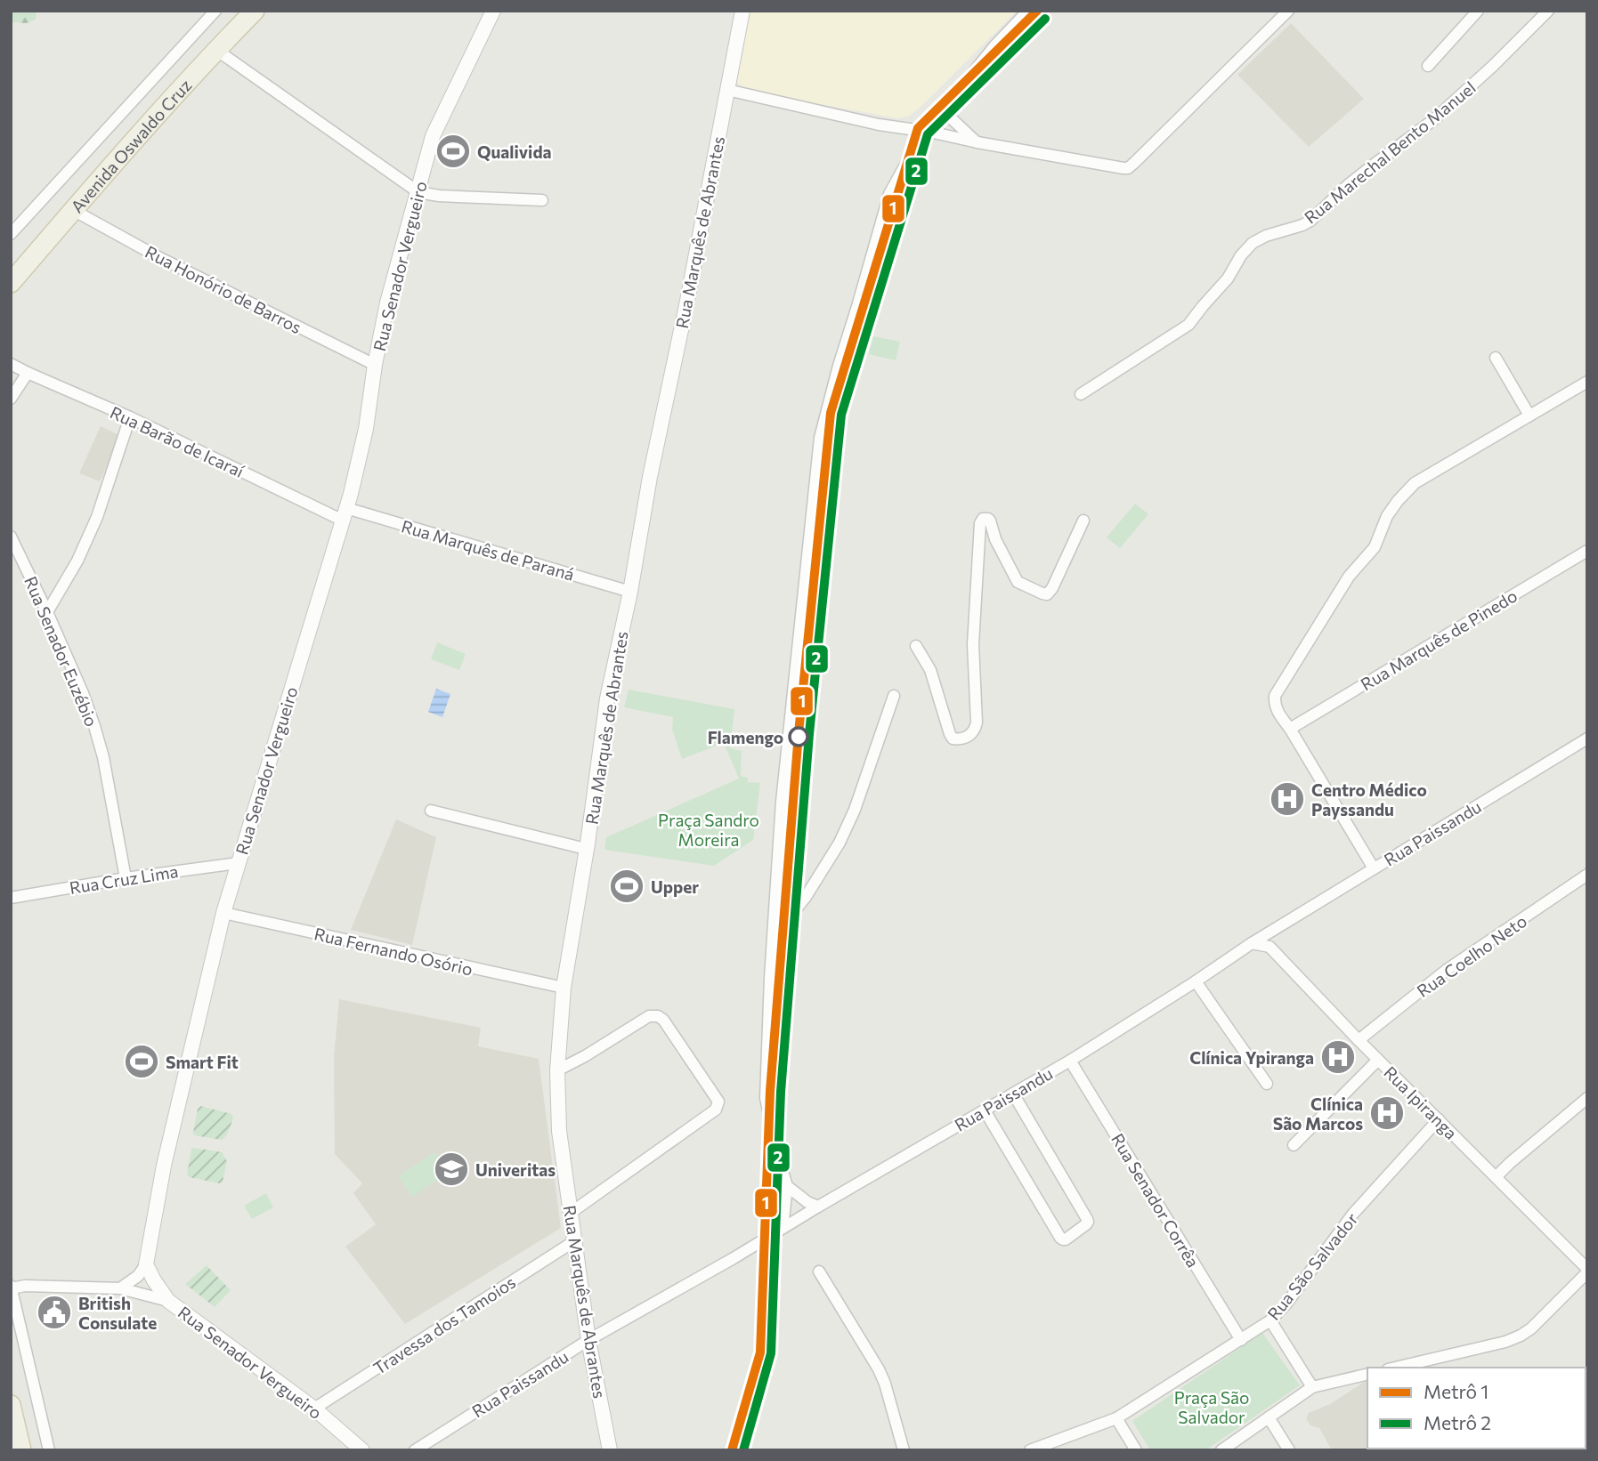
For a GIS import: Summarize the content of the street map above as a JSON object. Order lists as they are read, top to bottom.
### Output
{
  "streets": {
    "main road": ["Avenida Oswaldo Cruz"],
    "street": [
      "Rua Marechal Bento Manuel",
      "Rua Marquês de Abrantes",
      "Rua Senador Vergueiro",
      "Rua Honório de Barros",
      "Rua Barão de Icaraí",
      "Rua Marquês de Paraná",
      "Rua Marquês de Pinedo",
      "Rua Senador Euzébio",
      "Rua Paissandu",
      "Rua Cruz Lima",
      "Rua Fernando Osório",
      "Rua Coelho Neto",
      "Rua Ipiranga",
      "Rua Senador Corrêa",
      "Rua São Salvador",
      "Travessa dos Tamoios"
    ]
  },
  "crossings": [
    ["Avenida Oswaldo Cruz", "Rua Honório de Barros"],
    ["Rua Marquês de Abrantes", "Rua Marquês de Paraná"],
    ["Rua Marquês de Abrantes", "Rua Paissandu"],
    ["Rua Marquês de Abrantes", "Rua Fernando Osório"],
    ["Rua Marquês de Abrantes", "Travessa dos Tamoios"],
    ["Rua Senador Vergueiro", "Rua Honório de Barros"],
    ["Rua Senador Vergueiro", "Rua Barão de Icaraí"],
    ["Rua Senador Vergueiro", "Rua Marquês de Paraná"],
    ["Rua Senador Vergueiro", "Rua Cruz Lima"],
    ["Rua Senador Vergueiro", "Rua Fernando Osório"],
    ["Rua Senador Vergueiro", "Travessa dos Tamoios"],
    ["Rua Barão de Icaraí", "Rua Marquês de Paraná"],
    ["Rua Senador Euzébio", "Rua Cruz Lima"],
    ["Rua Paissandu", "Rua Senador Corrêa"],
    ["Rua Coelho Neto", "Rua Ipiranga"],
    ["Rua Ipiranga", "Rua São Salvador"],
    ["Rua Senador Corrêa", "Rua São Salvador"]
  ],
  "parks": ["Praça Sandro Moreira", "Praça São Salvador"],
  "places": {
    "sports": ["Qualivida", "Upper", "Smart Fit"],
    "other": ["Flamengo"],
    "hospital": ["Centro Médico Payssandu", "Clínica Ypiranga", "Clínica São Marcos"],
    "school or university": ["Univeritas"],
    "public building": ["British Consulate"]
  },
  "lines": ["metro line 1", "metro line 2"],
  "legend": ["Metrô 1", "Metrô 2"]
}
